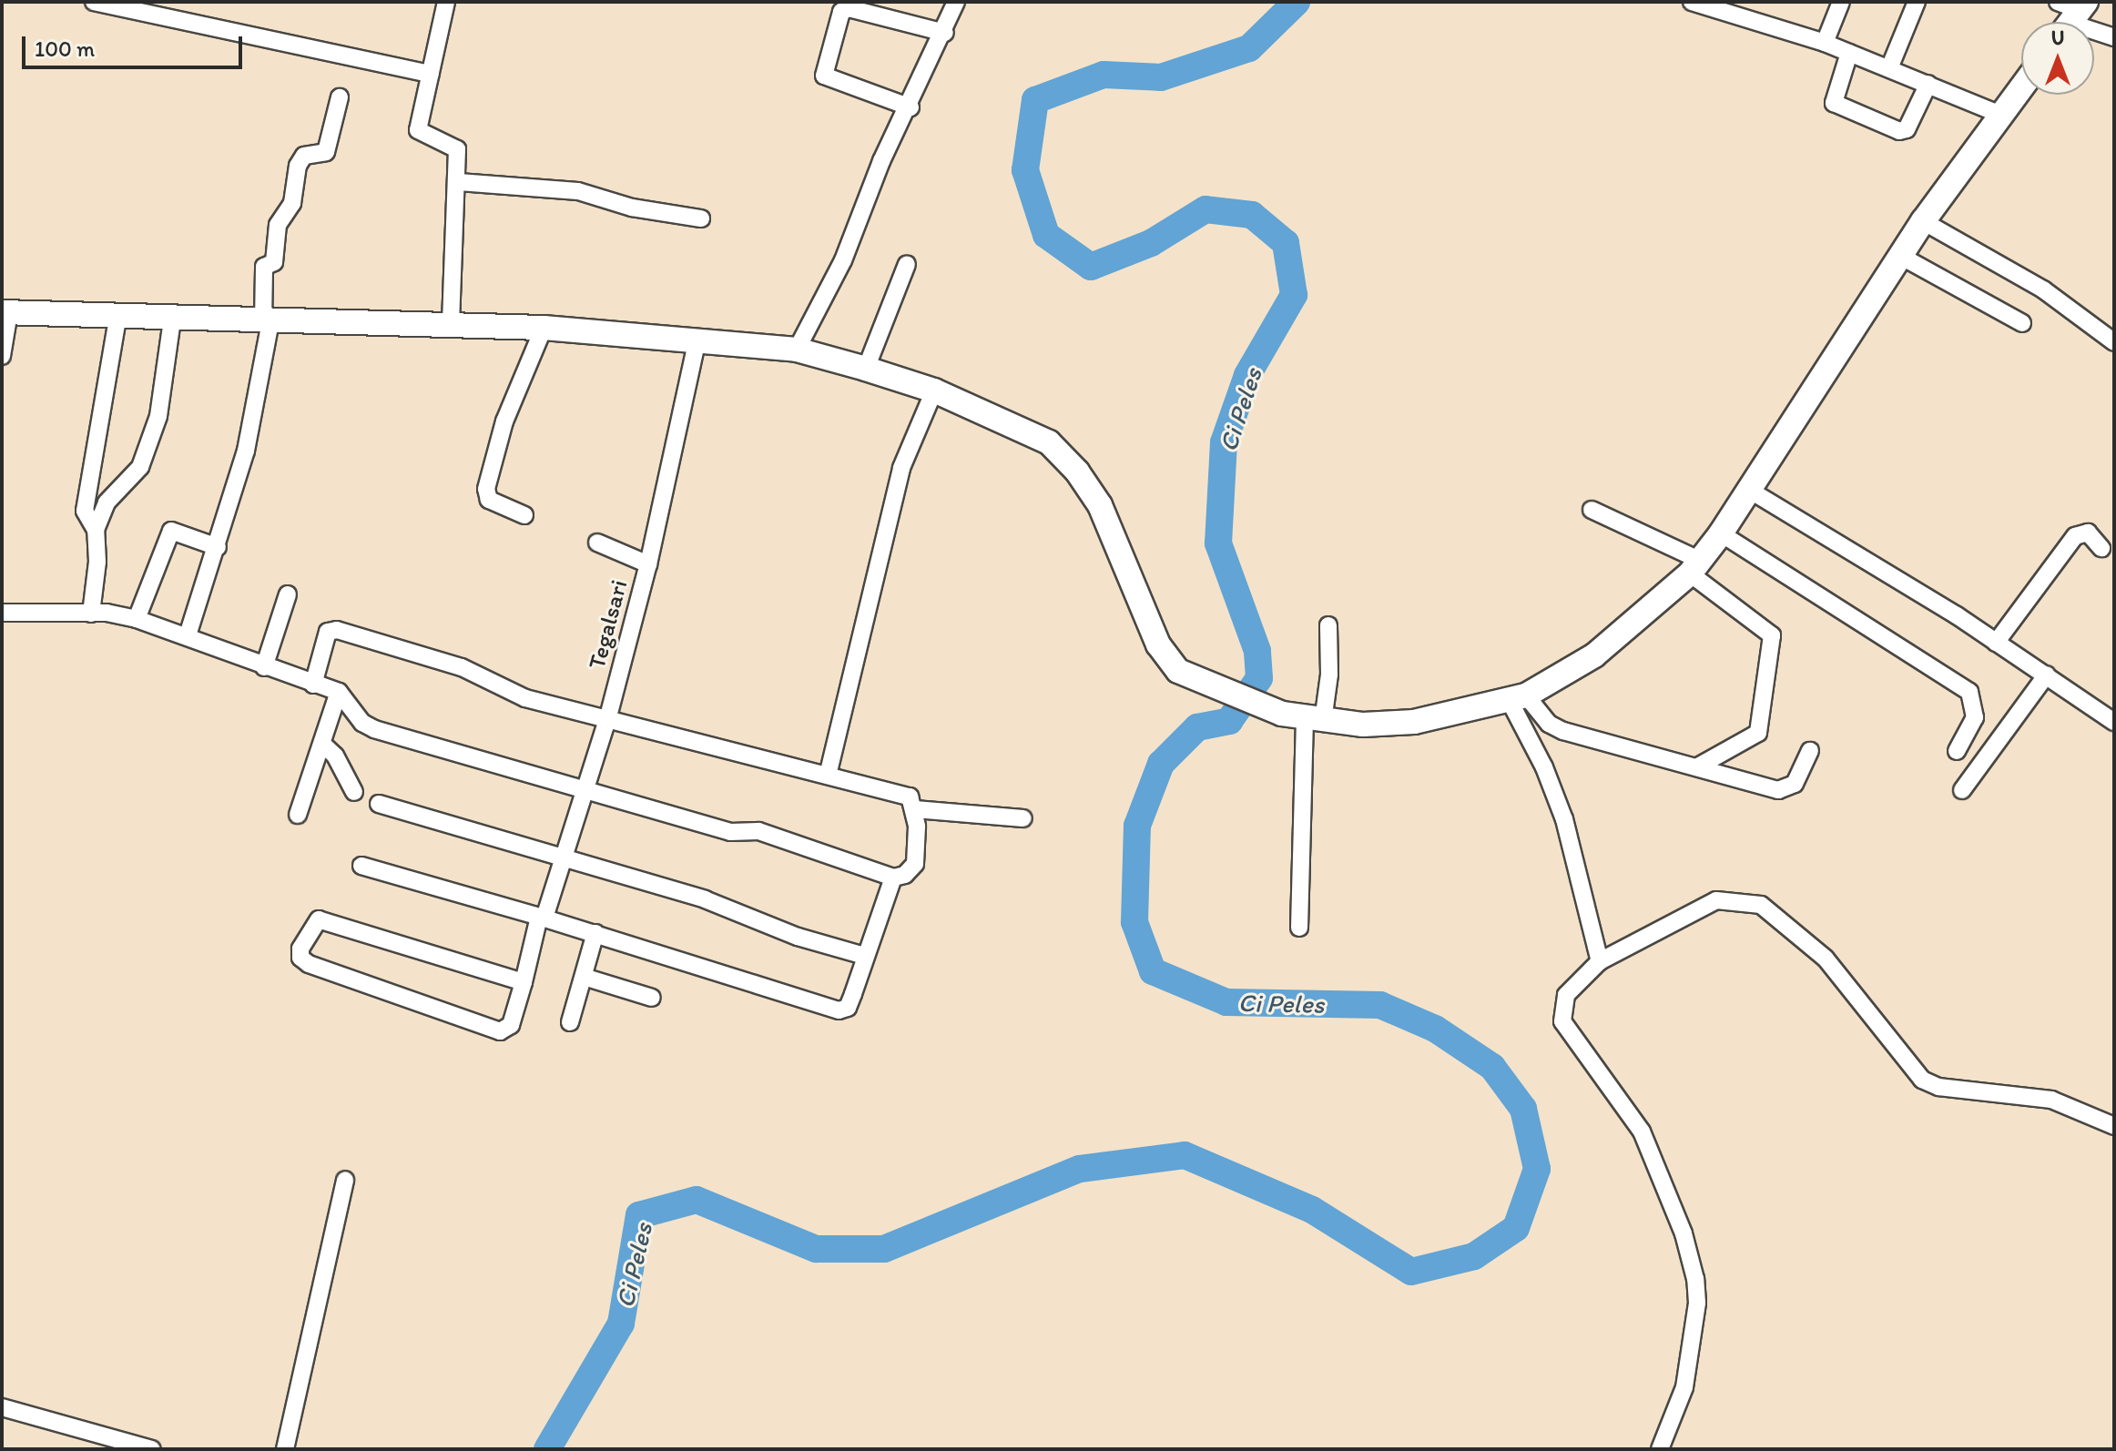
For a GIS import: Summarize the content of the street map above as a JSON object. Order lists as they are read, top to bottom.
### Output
{
  "streets": {
    "street": ["Tegalsari"]
  },
  "water": ["Ci Peles"],
  "scale_bar": "100 m",
  "north": "top"
}
